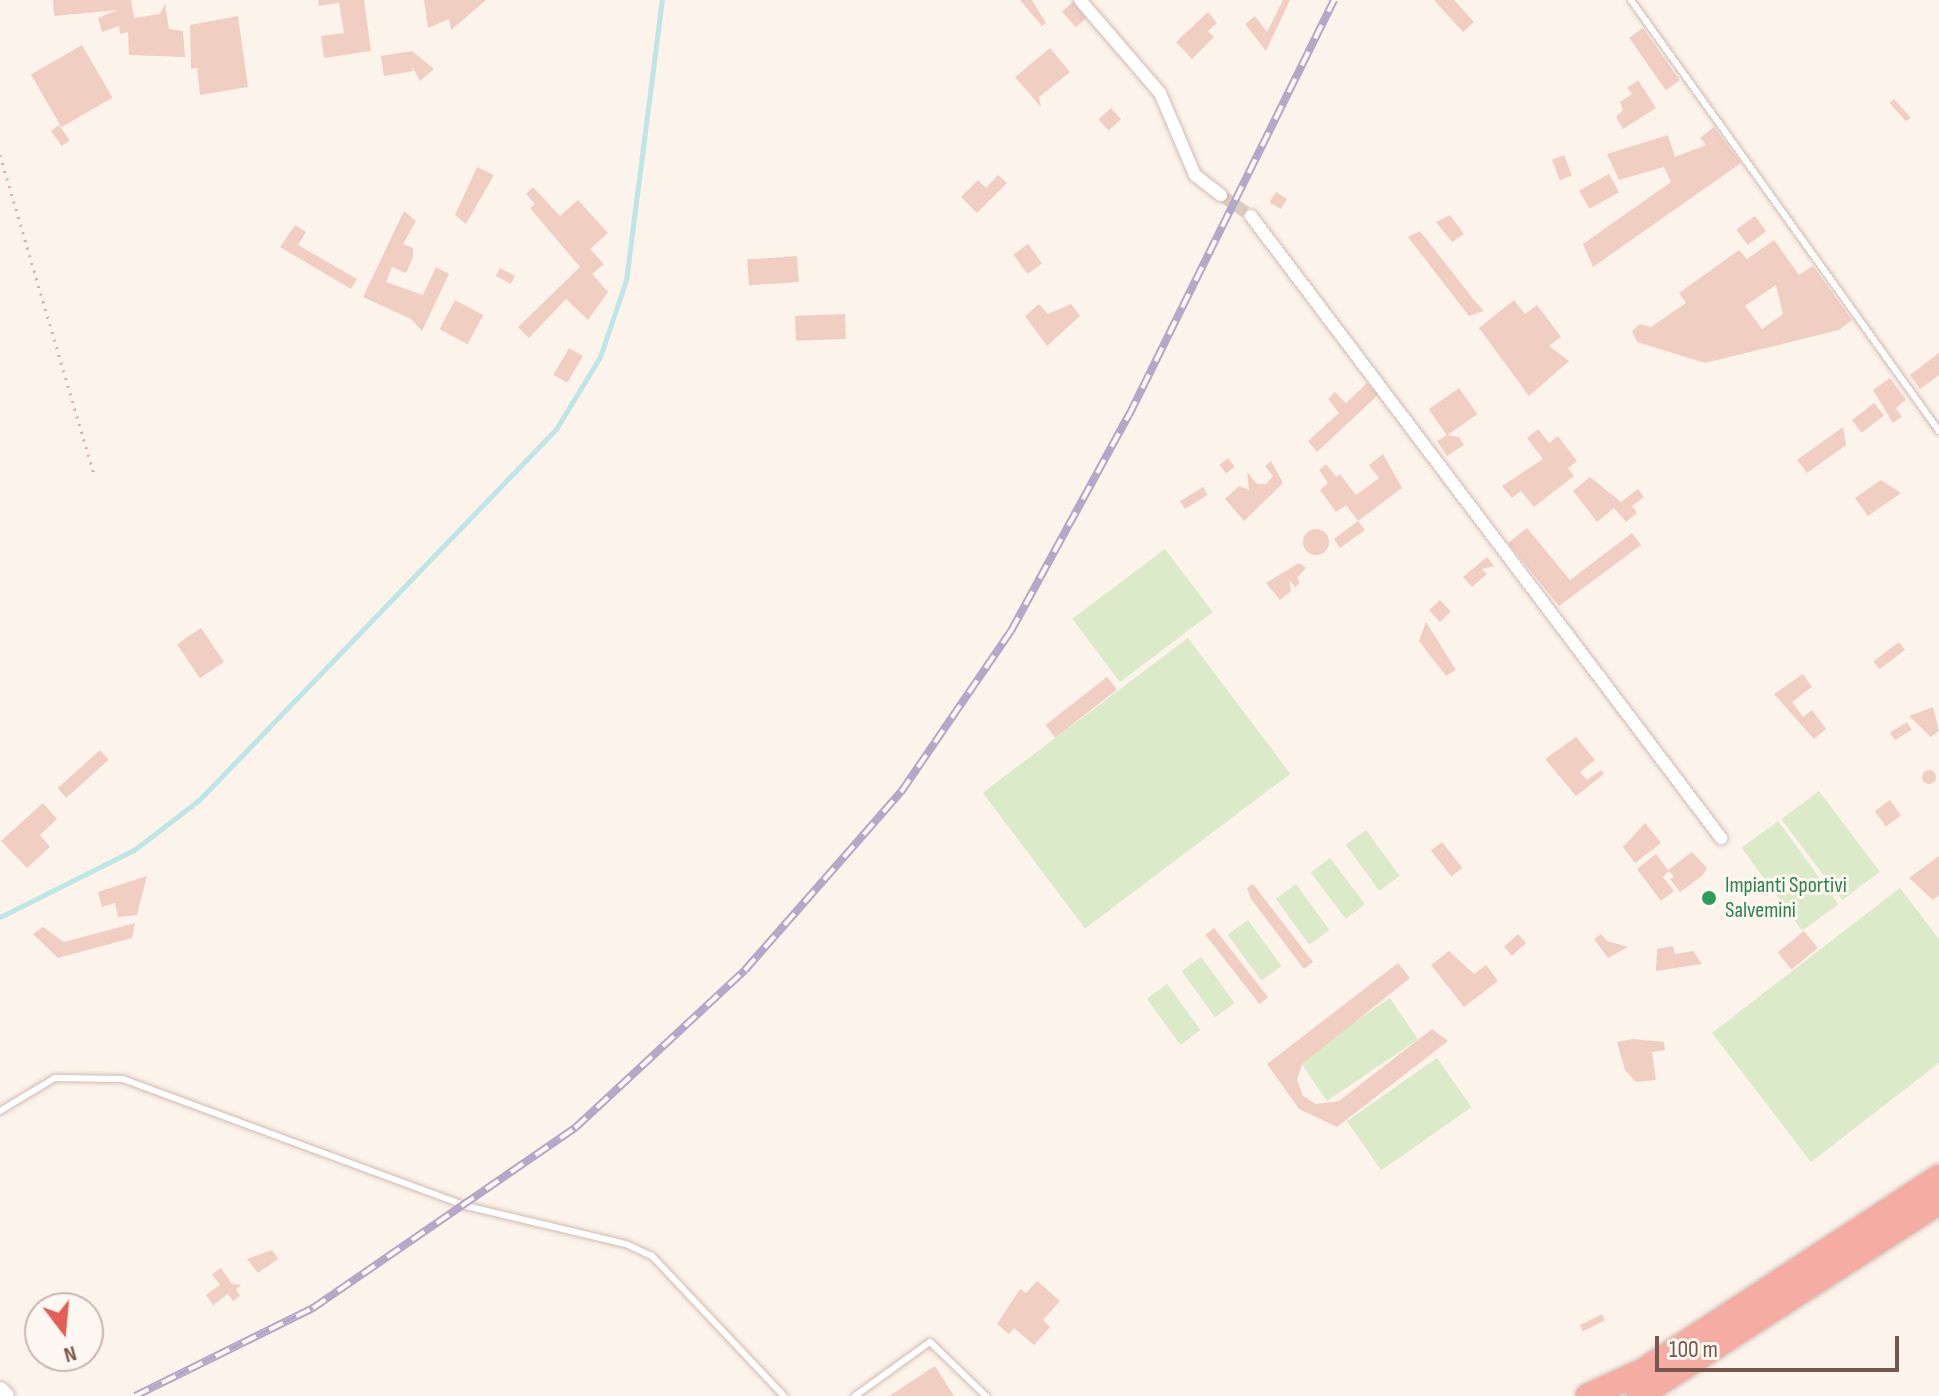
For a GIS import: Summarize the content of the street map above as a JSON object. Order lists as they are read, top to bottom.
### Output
{
  "places": ["Impianti Sportivi Salvemini"],
  "scale_bar": "100 m",
  "north": "bottom"
}
